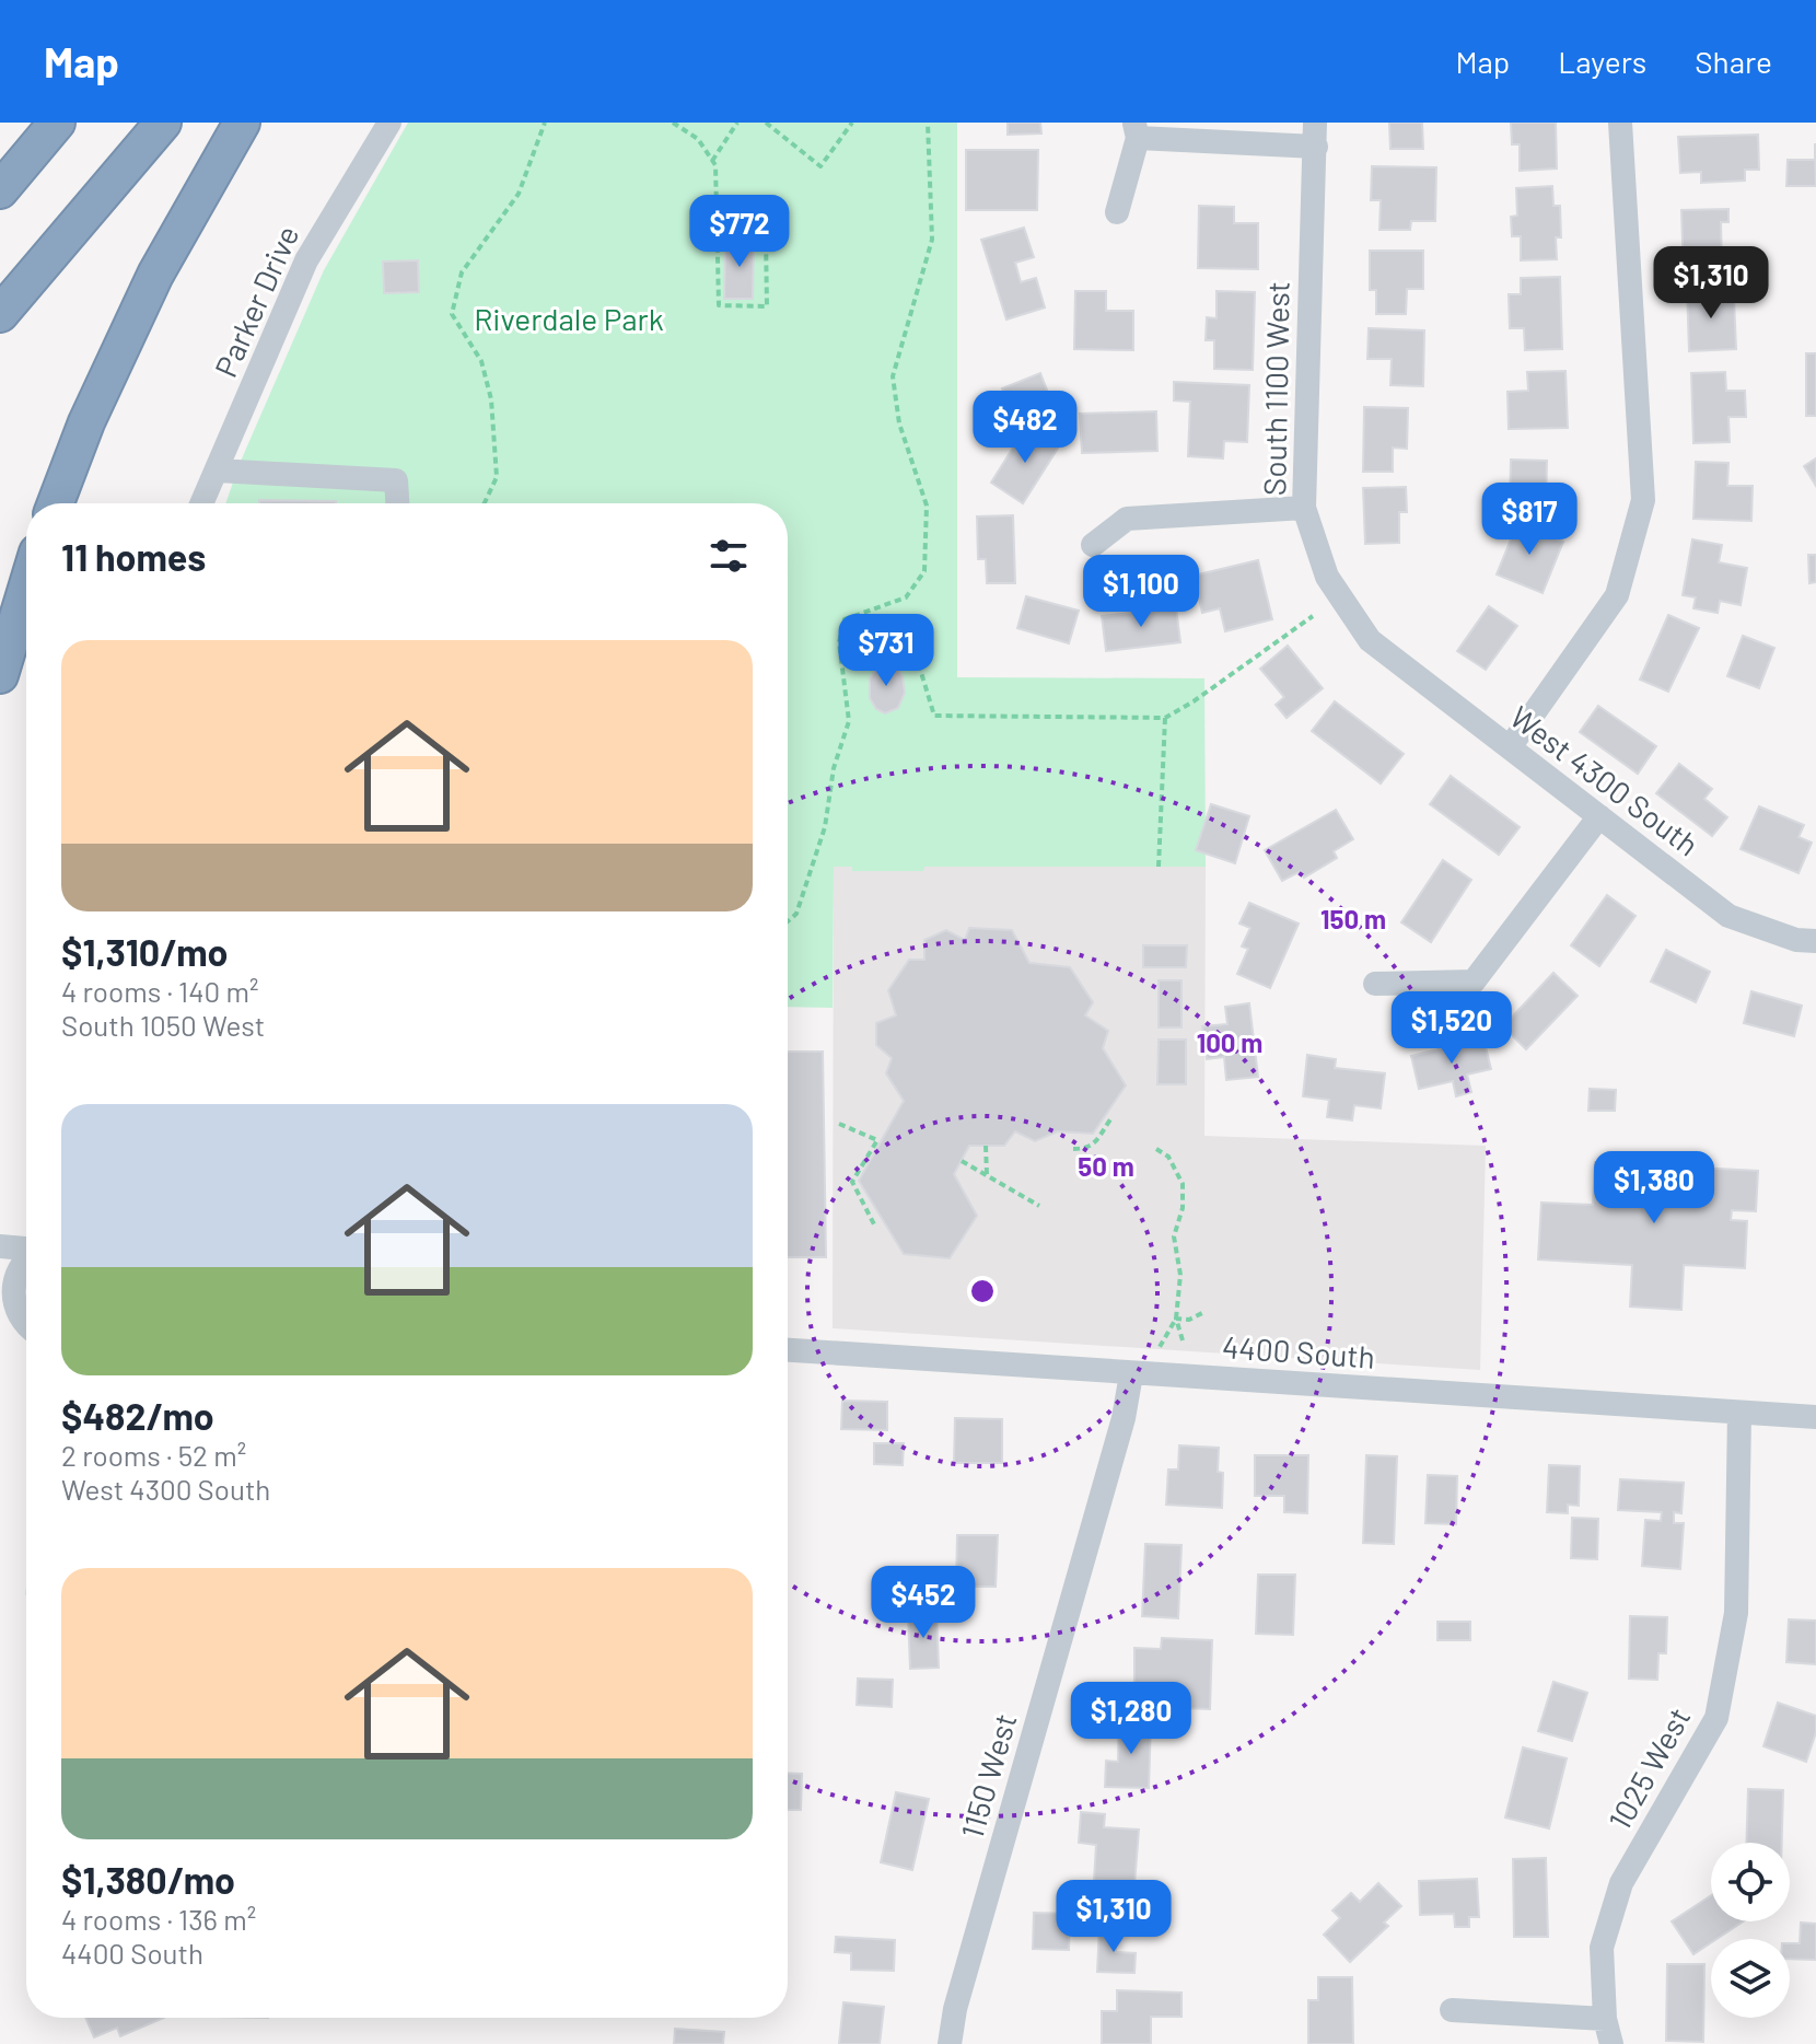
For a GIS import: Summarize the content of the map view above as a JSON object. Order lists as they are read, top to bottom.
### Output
{
  "streets": {
    "street": [
      "Parker Drive",
      "South 1100 West",
      "West 4300 South",
      "4400 South",
      "1025 West",
      "1150 West"
    ]
  },
  "crossings": [
    ["South 1100 West", "West 4300 South"],
    ["4400 South", "1025 West"],
    ["4400 South", "1150 West"]
  ],
  "parks": ["Riverdale Park"],
  "page": {
    "header": "Map",
    "nav": ["Map", "Layers", "Share"],
    "price": [
      "$772",
      "$1,310",
      "$482",
      "$817",
      "$1,100",
      "$731",
      "$1,520",
      "$1,380",
      "$452",
      "$1,280",
      "$1,310"
    ],
    "heading": "11 homes",
    "list": [
      {
        "name": "$1,310/mo",
        "note": "4 rooms · 140 m² · South 1050 West"
      },
      {
        "name": "$482/mo",
        "note": "2 rooms · 52 m² · West 4300 South"
      },
      {
        "name": "$1,380/mo",
        "note": "4 rooms · 136 m² · 4400 South"
      }
    ]
  },
  "rings": ["150 m", "100 m", "50 m"]
}
